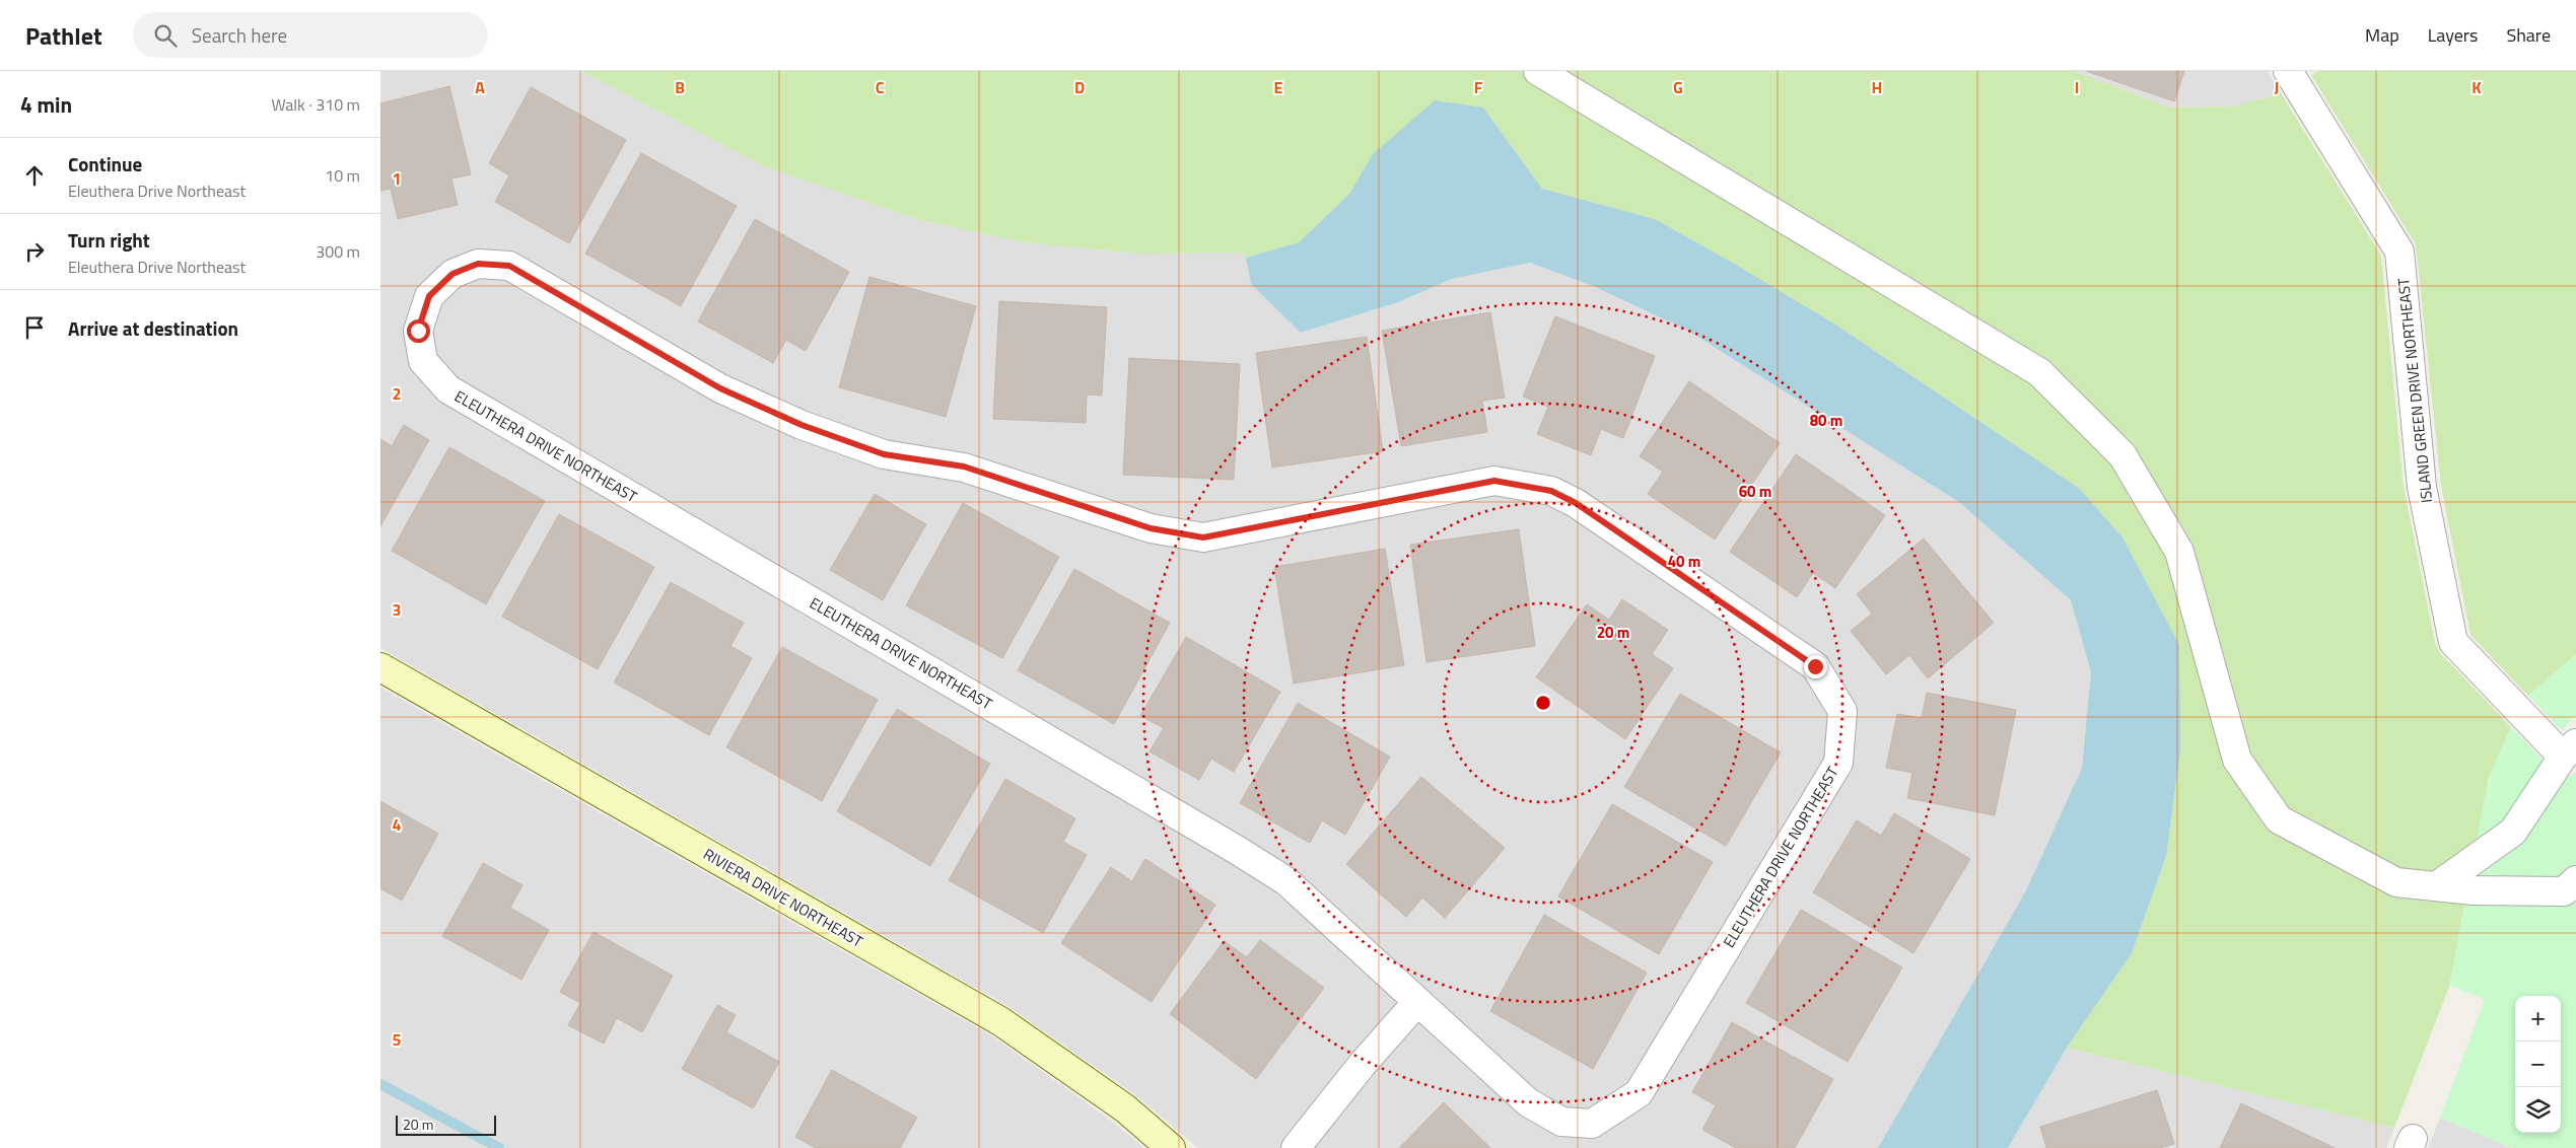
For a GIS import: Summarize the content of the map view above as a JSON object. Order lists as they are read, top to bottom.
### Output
{
  "streets": {
    "street": ["ISLAND GREEN DRIVE NORTHEAST", "ELEUTHERA DRIVE NORTHEAST", "RIVIERA DRIVE NORTHEAST"]
  },
  "scale_bar": "20 m",
  "page": {
    "header": "Pathlet",
    "search": "Search here",
    "nav": ["Map", "Layers", "Share"],
    "heading": ["4 min", "Walk · 310 m"],
    "list": [
      ["Continue", "Eleuthera Drive Northeast", "10 m"],
      ["Turn right", "Eleuthera Drive Northeast", "300 m"],
      "Arrive at destination"
    ],
    "map_buttons": ["+", "−"],
    "scale": "20 m"
  },
  "grid": {
    "columns": [
      "A",
      "B",
      "C",
      "D",
      "E",
      "F",
      "G",
      "H",
      "I",
      "J",
      "K"
    ],
    "rows": [
      "1",
      "2",
      "3",
      "4",
      "5"
    ]
  },
  "rings": [
    "80 m",
    "60 m",
    "40 m",
    "20 m"
  ]
}
